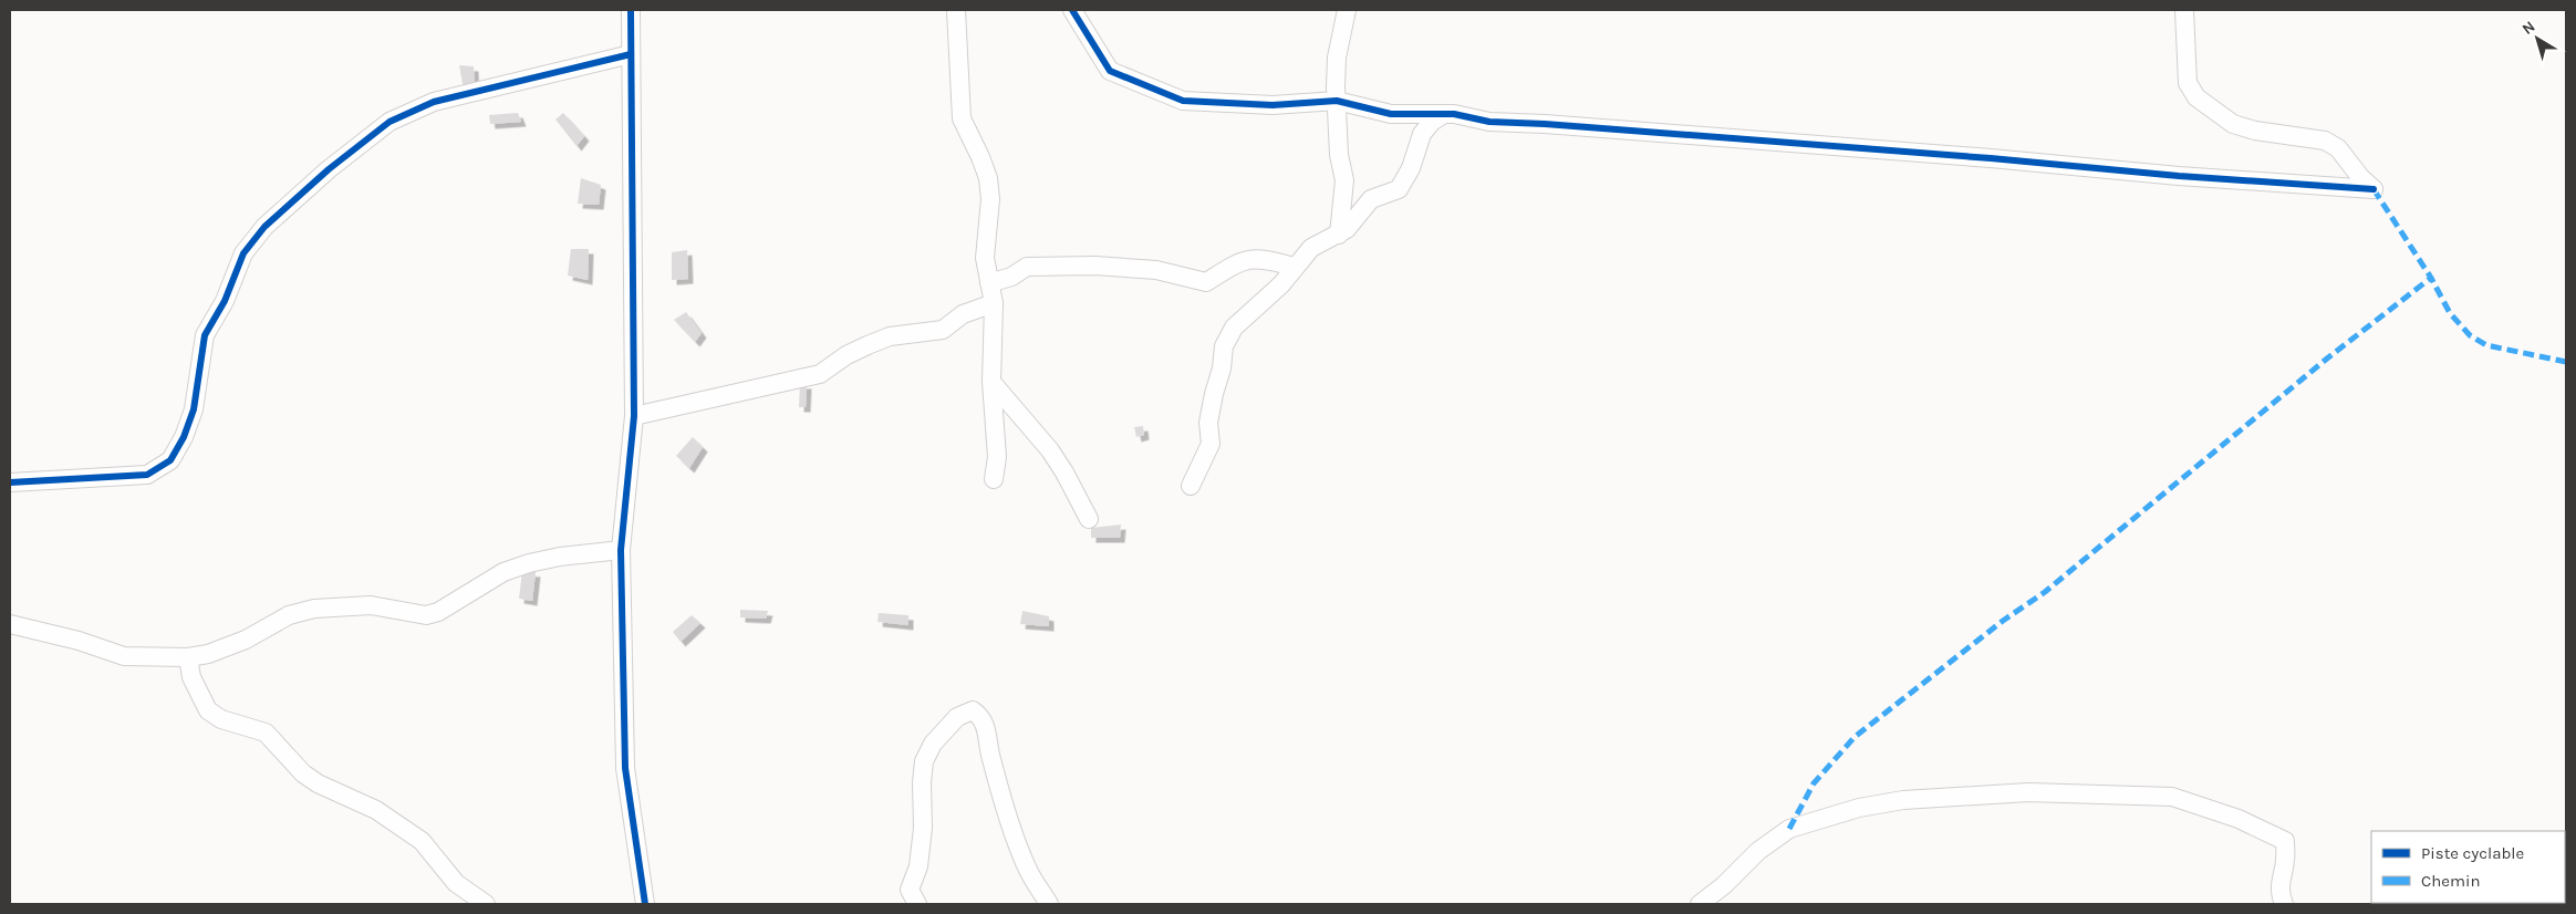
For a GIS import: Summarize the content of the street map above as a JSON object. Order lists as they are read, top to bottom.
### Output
{
  "legend": ["Piste cyclable", "Chemin"],
  "north": "top left"
}
